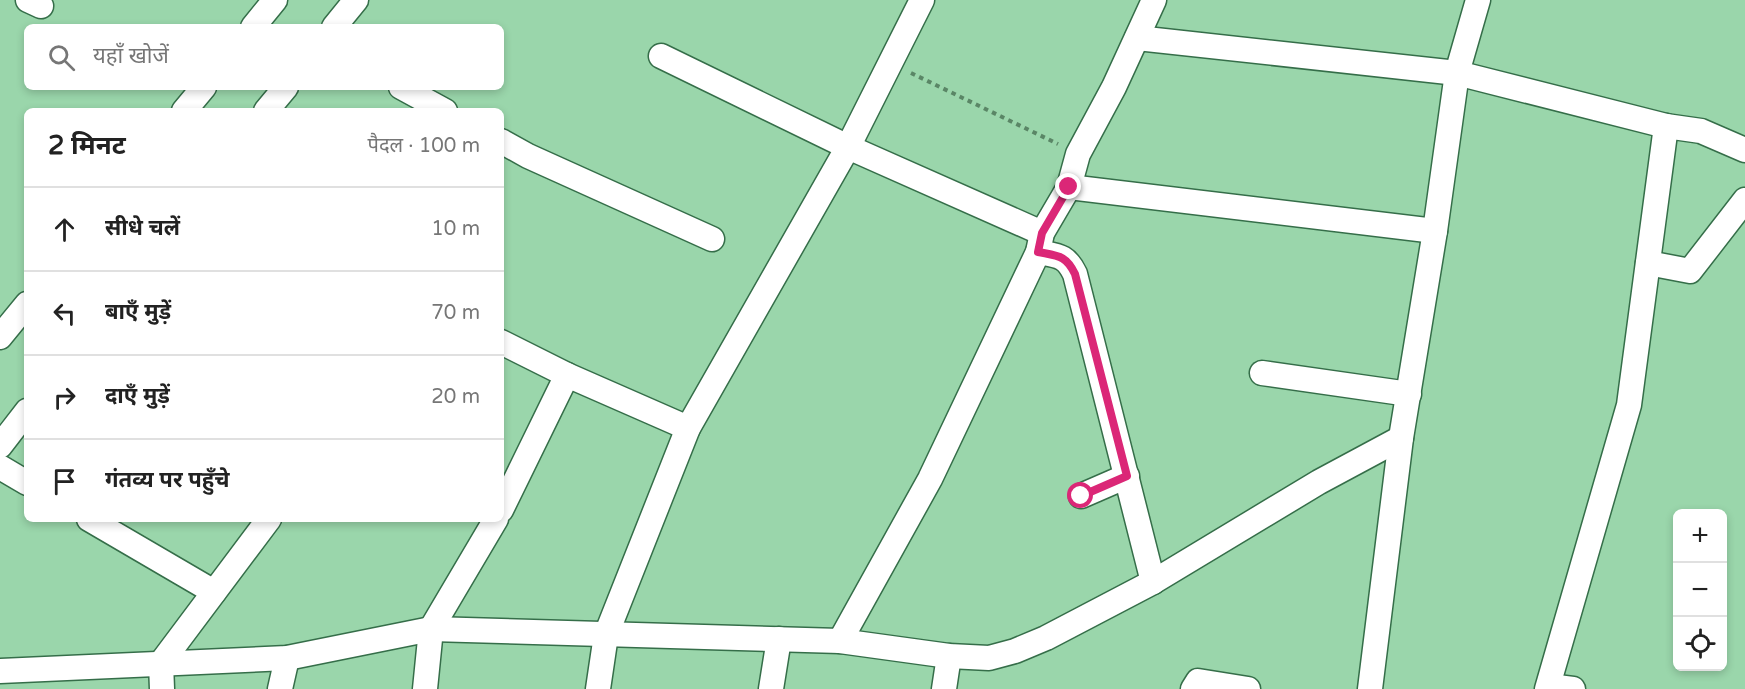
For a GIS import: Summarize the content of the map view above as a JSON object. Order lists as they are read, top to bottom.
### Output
{
  "page": {
    "search": "यहाँ खोजें",
    "heading": ["2 मिनट", "पैदल · 100 m"],
    "list": [
      ["सीधे चलें", "10 m"],
      ["बाएँ मुड़ें", "70 m"],
      ["दाएँ मुड़ें", "20 m"],
      "गंतव्य पर पहुँचे"
    ],
    "map_buttons": ["+", "−"]
  }
}
